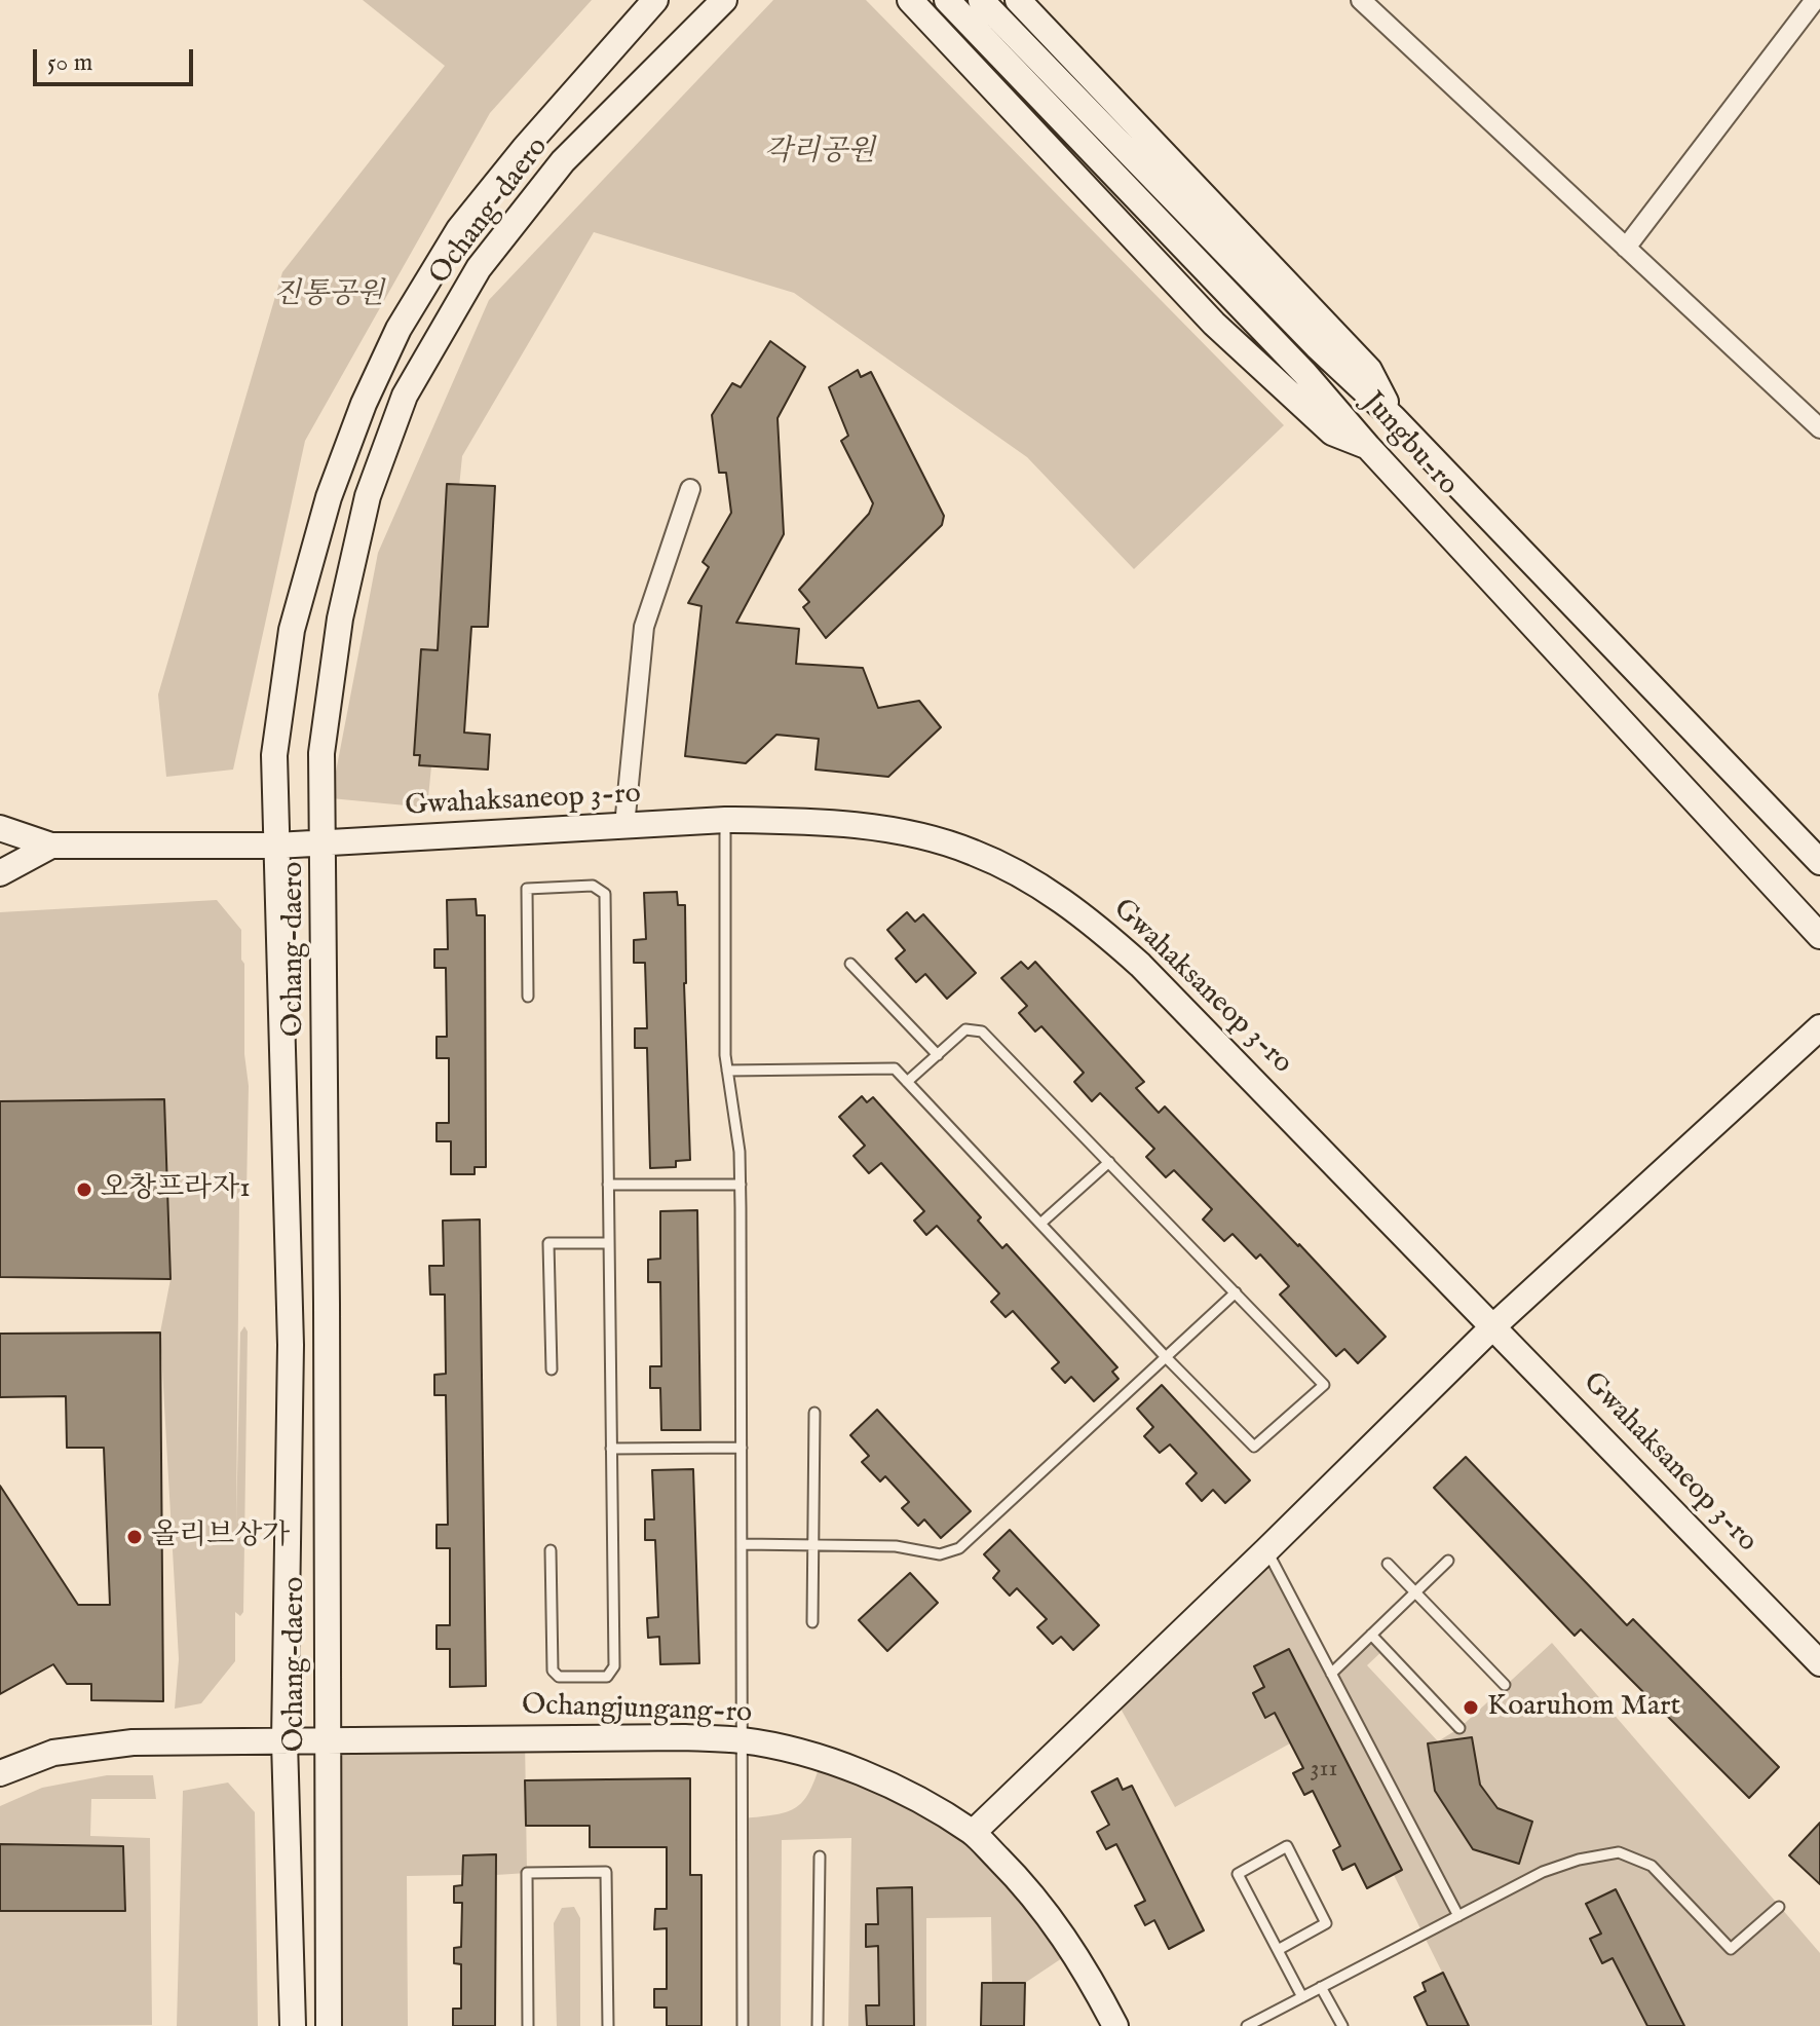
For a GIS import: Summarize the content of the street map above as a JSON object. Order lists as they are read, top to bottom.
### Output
{
  "streets": {
    "main road": [
      "Ochang-daero",
      "Jungbu-ro",
      "Gwahaksaneop 3-ro",
      "Ochangjungang-ro"
    ]
  },
  "crossings": [
    ["Ochang-daero", "Gwahaksaneop 3-ro"],
    ["Ochang-daero", "Ochangjungang-ro"]
  ],
  "parks": ["각리공원", "진통공원"],
  "places": ["오창프라자1", "올리브상가", "Koaruhom Mart"],
  "house_numbers": ["311"],
  "scale_bar": "50 m"
}
